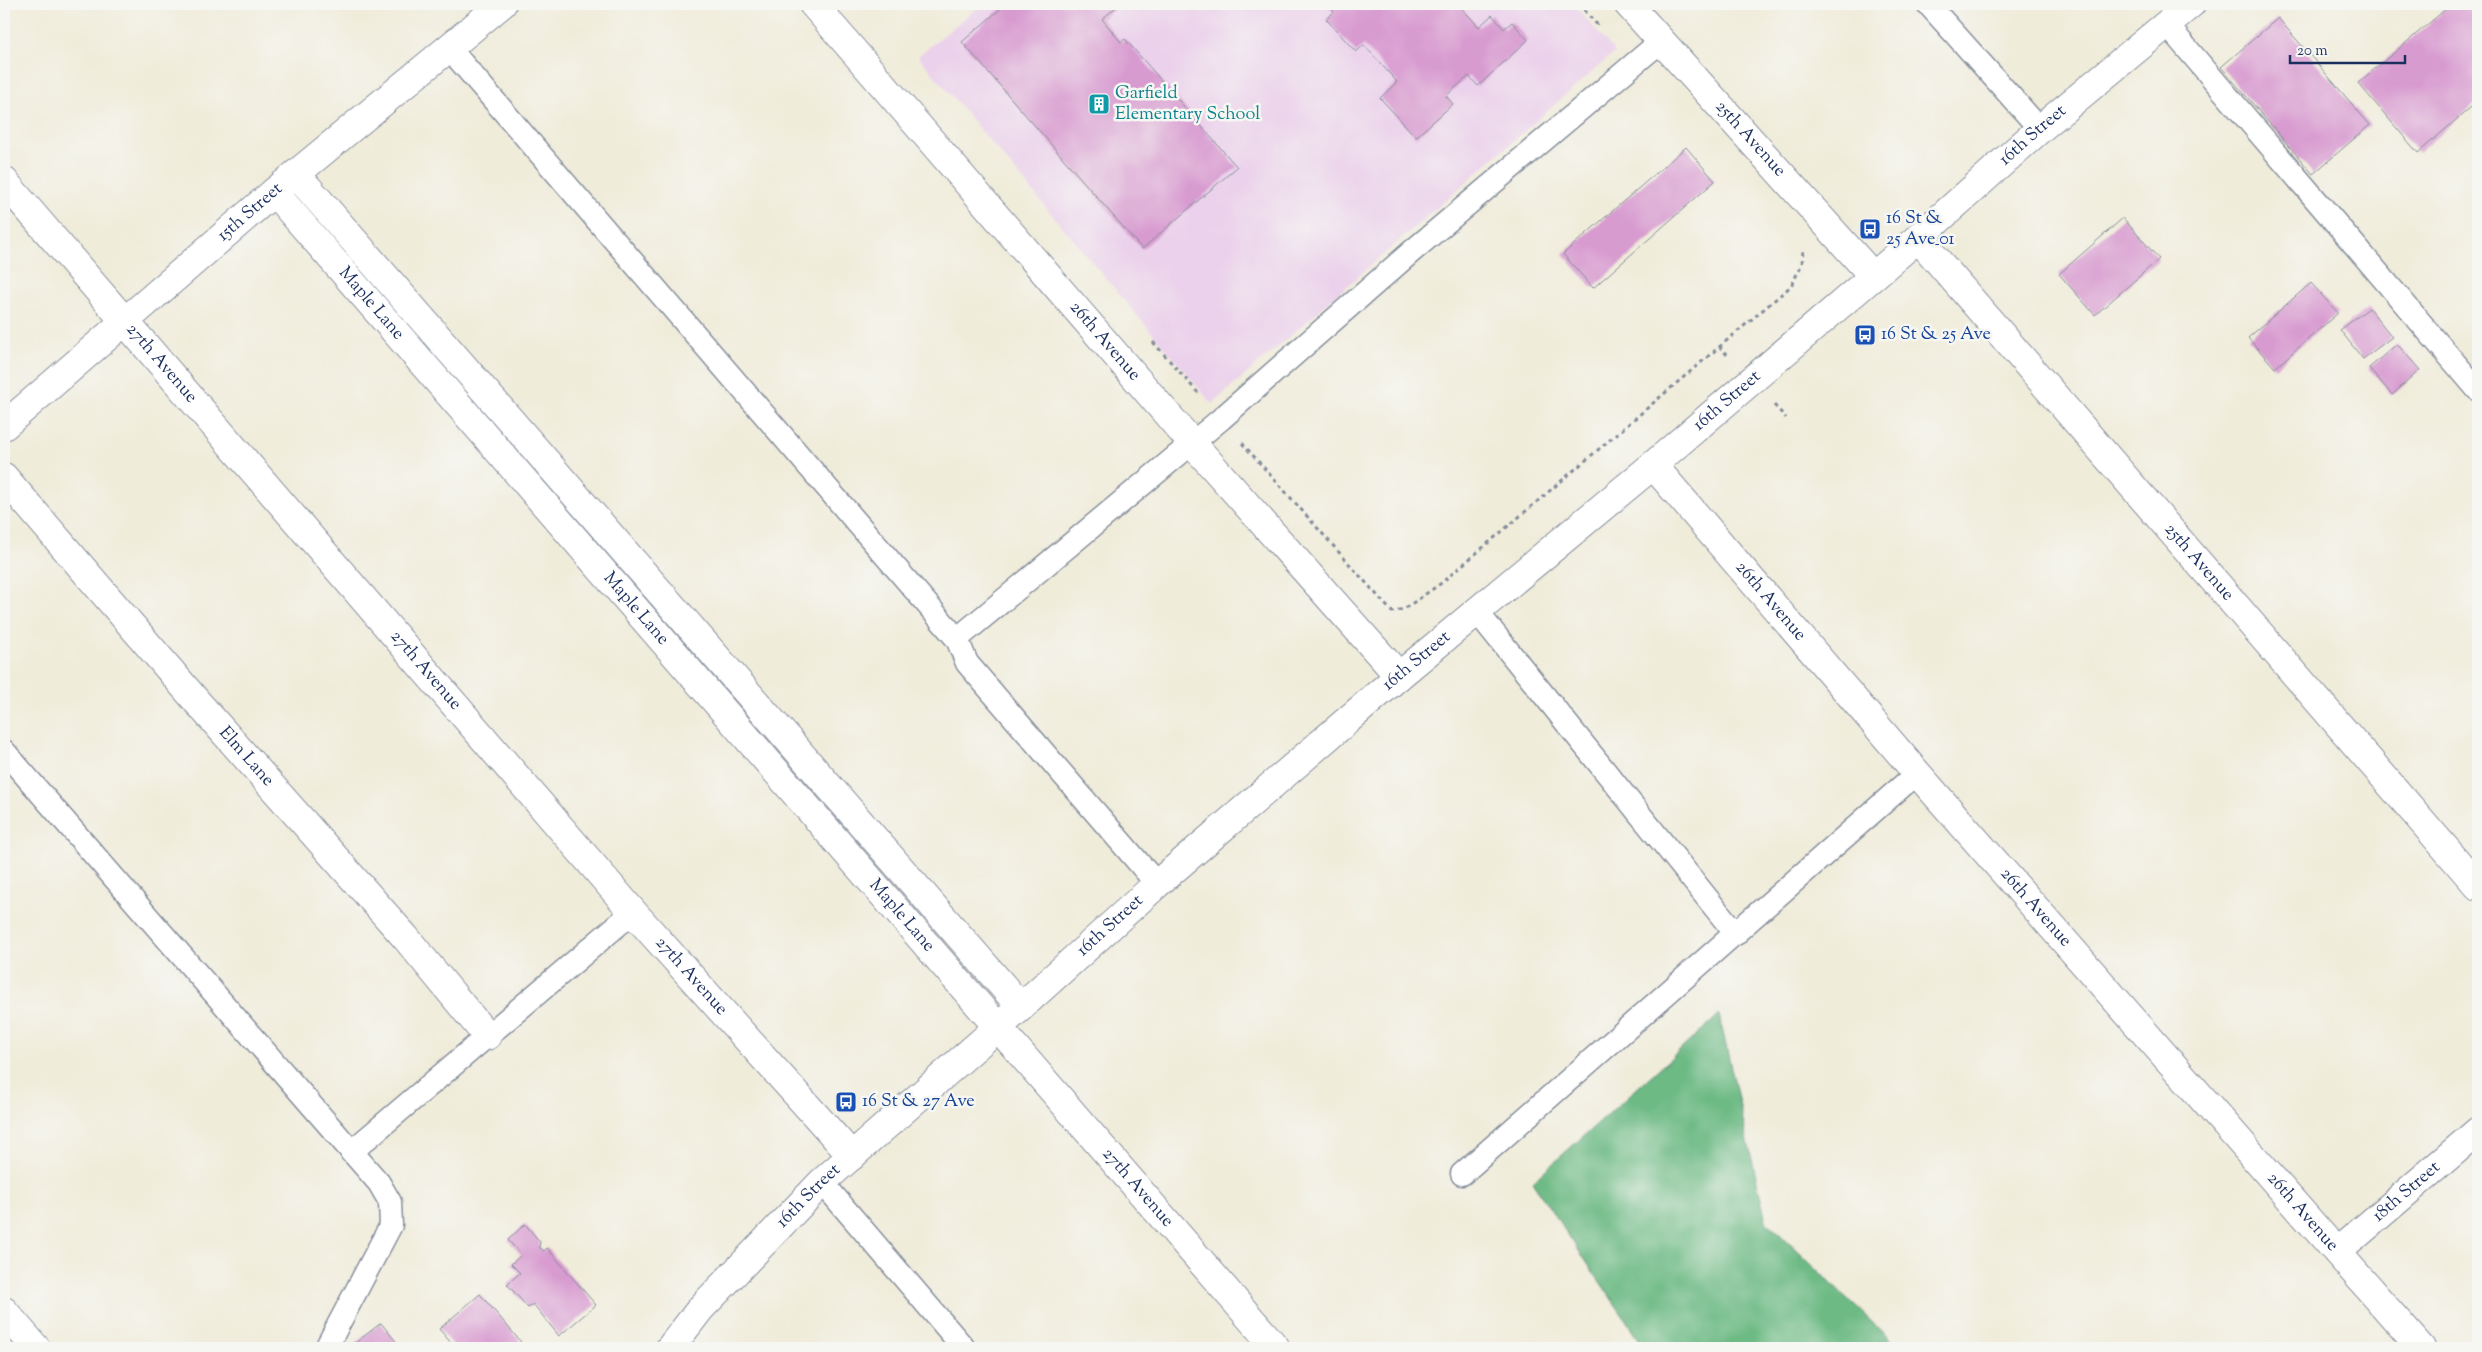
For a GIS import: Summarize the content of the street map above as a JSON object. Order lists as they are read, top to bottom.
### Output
{
  "streets": {
    "street": [
      "16th Street",
      "25th Avenue",
      "15th Street",
      "Maple Lane",
      "26th Avenue",
      "27th Avenue",
      "Elm Lane",
      "18th Street"
    ]
  },
  "crossings": [
    ["16th Street", "25th Avenue"],
    ["16th Street", "Maple Lane"],
    ["16th Street", "26th Avenue"],
    ["16th Street", "27th Avenue"],
    ["15th Street", "Maple Lane"],
    ["15th Street", "27th Avenue"],
    ["Maple Lane", "27th Avenue"],
    ["26th Avenue", "18th Street"]
  ],
  "places": {
    "building": ["Garfield Elementary School"],
    "bus stop": ["16 St & 25 Ave_01", "16 St & 25 Ave", "16 St & 27 Ave"]
  },
  "scale_bar": "20 m"
}
